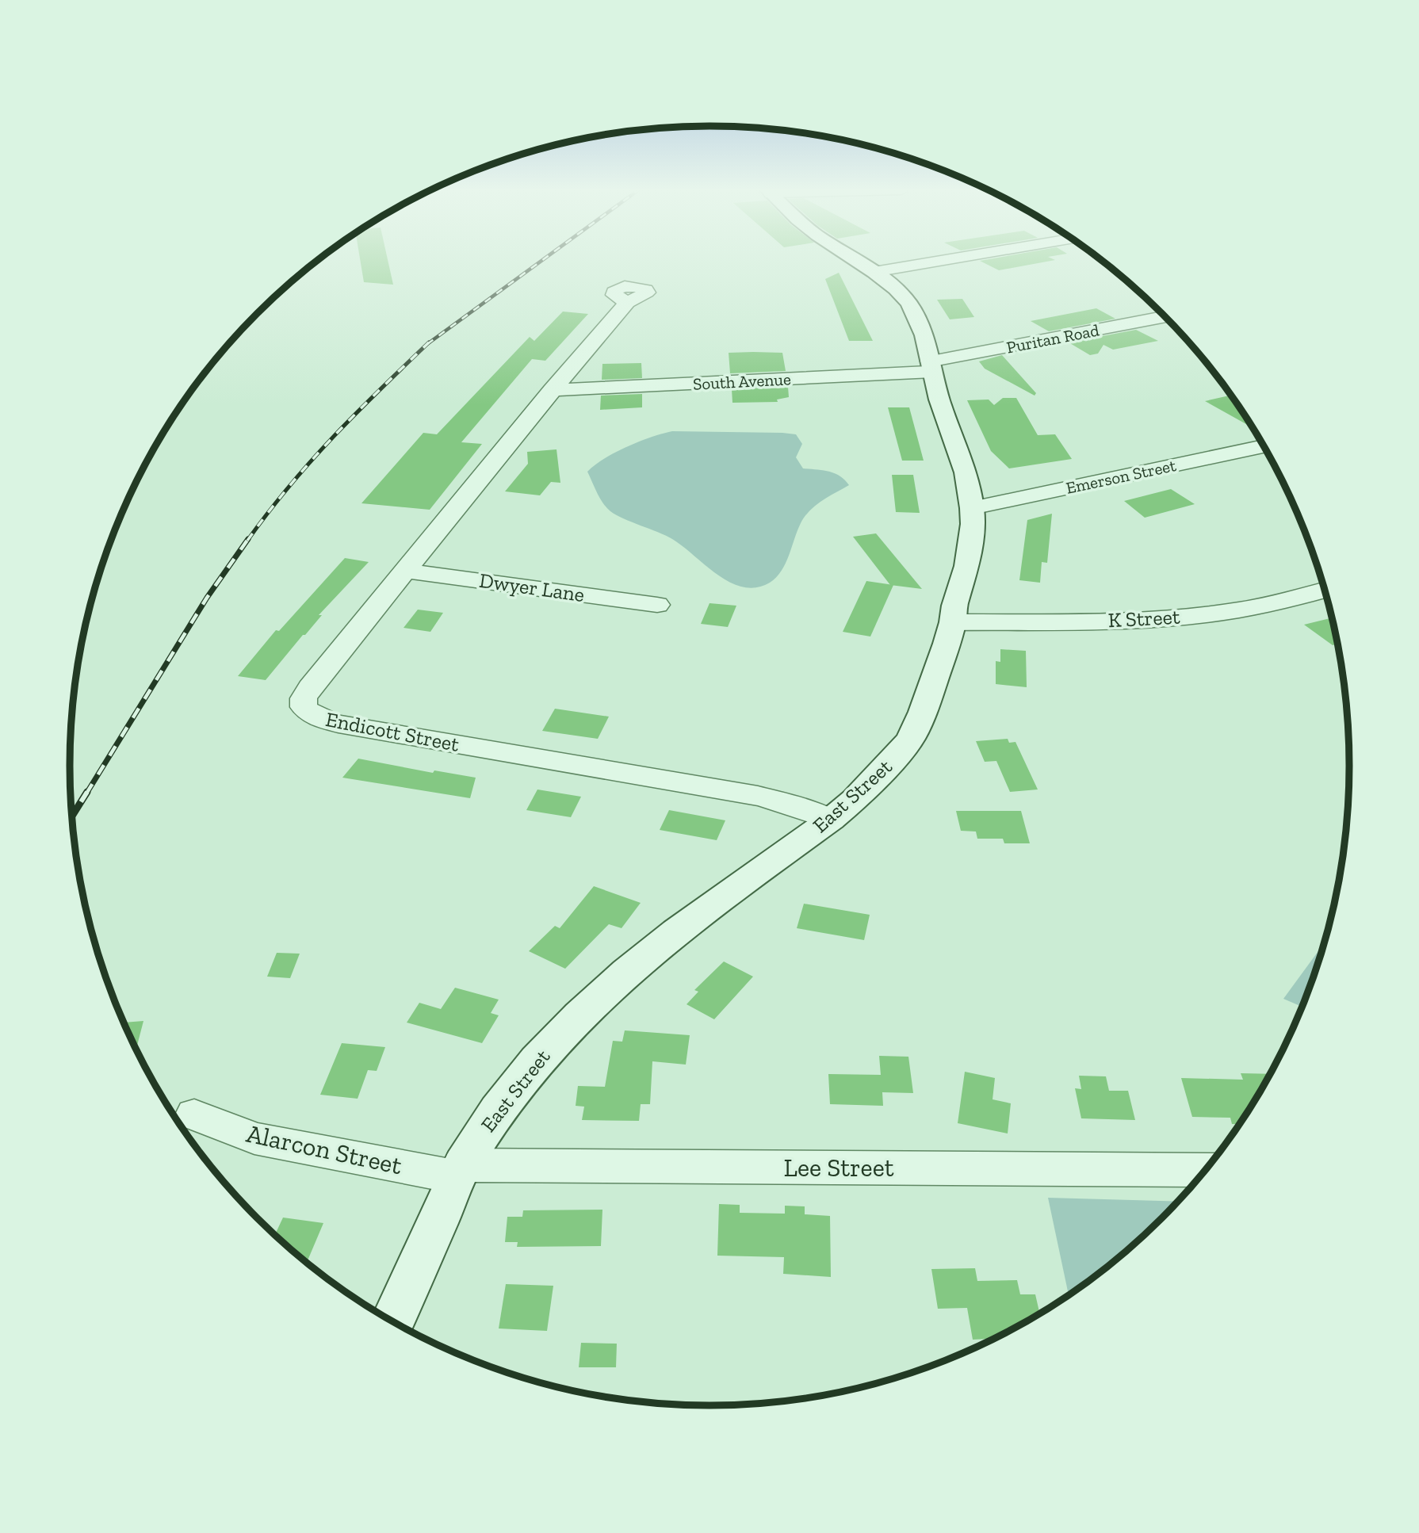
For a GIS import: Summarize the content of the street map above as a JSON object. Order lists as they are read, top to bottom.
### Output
{
  "streets": {
    "street": [
      "Puritan Road",
      "South Avenue",
      "Emerson Street",
      "Dwyer Lane",
      "K Street",
      "Endicott Street",
      "East Street",
      "Alarcon Street",
      "Lee Street"
    ]
  },
  "crossings": [
    ["Puritan Road", "South Avenue"],
    ["Puritan Road", "East Street"],
    ["South Avenue", "Endicott Street"],
    ["South Avenue", "East Street"],
    ["Emerson Street", "East Street"],
    ["Dwyer Lane", "Endicott Street"],
    ["K Street", "East Street"],
    ["Endicott Street", "East Street"],
    ["East Street", "Alarcon Street"],
    ["East Street", "Lee Street"],
    ["Alarcon Street", "Lee Street"]
  ]
}
